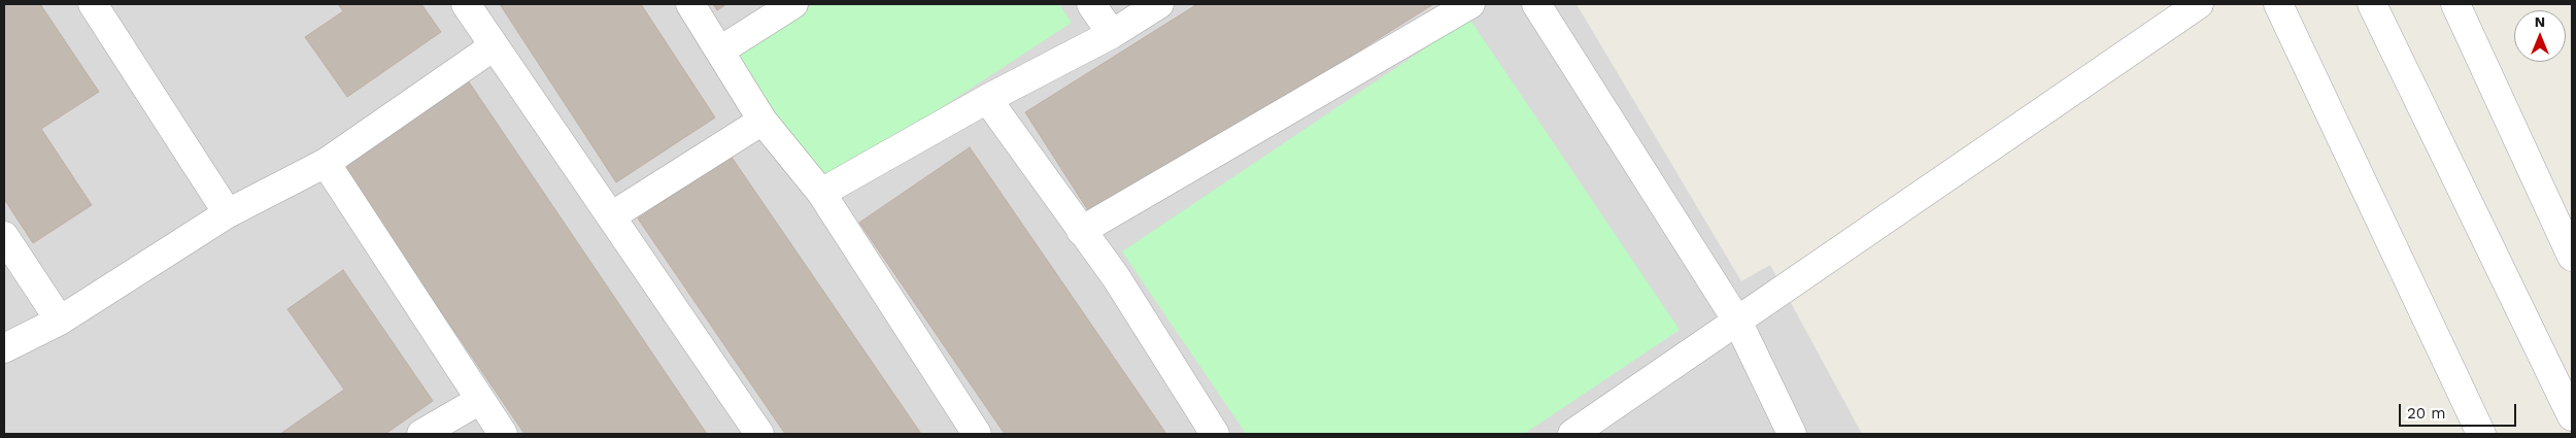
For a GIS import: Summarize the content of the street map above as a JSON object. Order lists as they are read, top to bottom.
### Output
{
  "scale_bar": "20 m",
  "north": "top"
}
